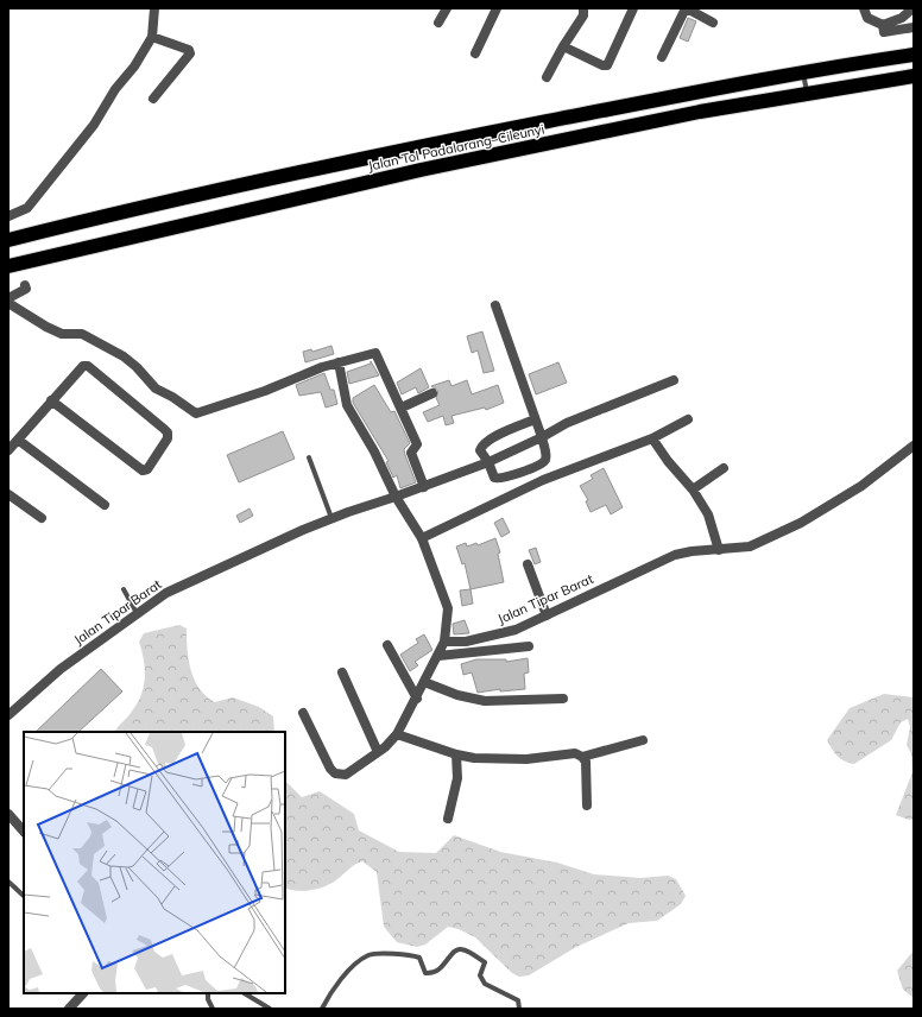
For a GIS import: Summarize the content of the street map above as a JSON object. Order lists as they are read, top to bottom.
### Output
{
  "streets": {
    "highway": ["Jalan Tol Padalarang–Cileunyi"],
    "street": ["Jalan Tipar Barat"]
  }
}
